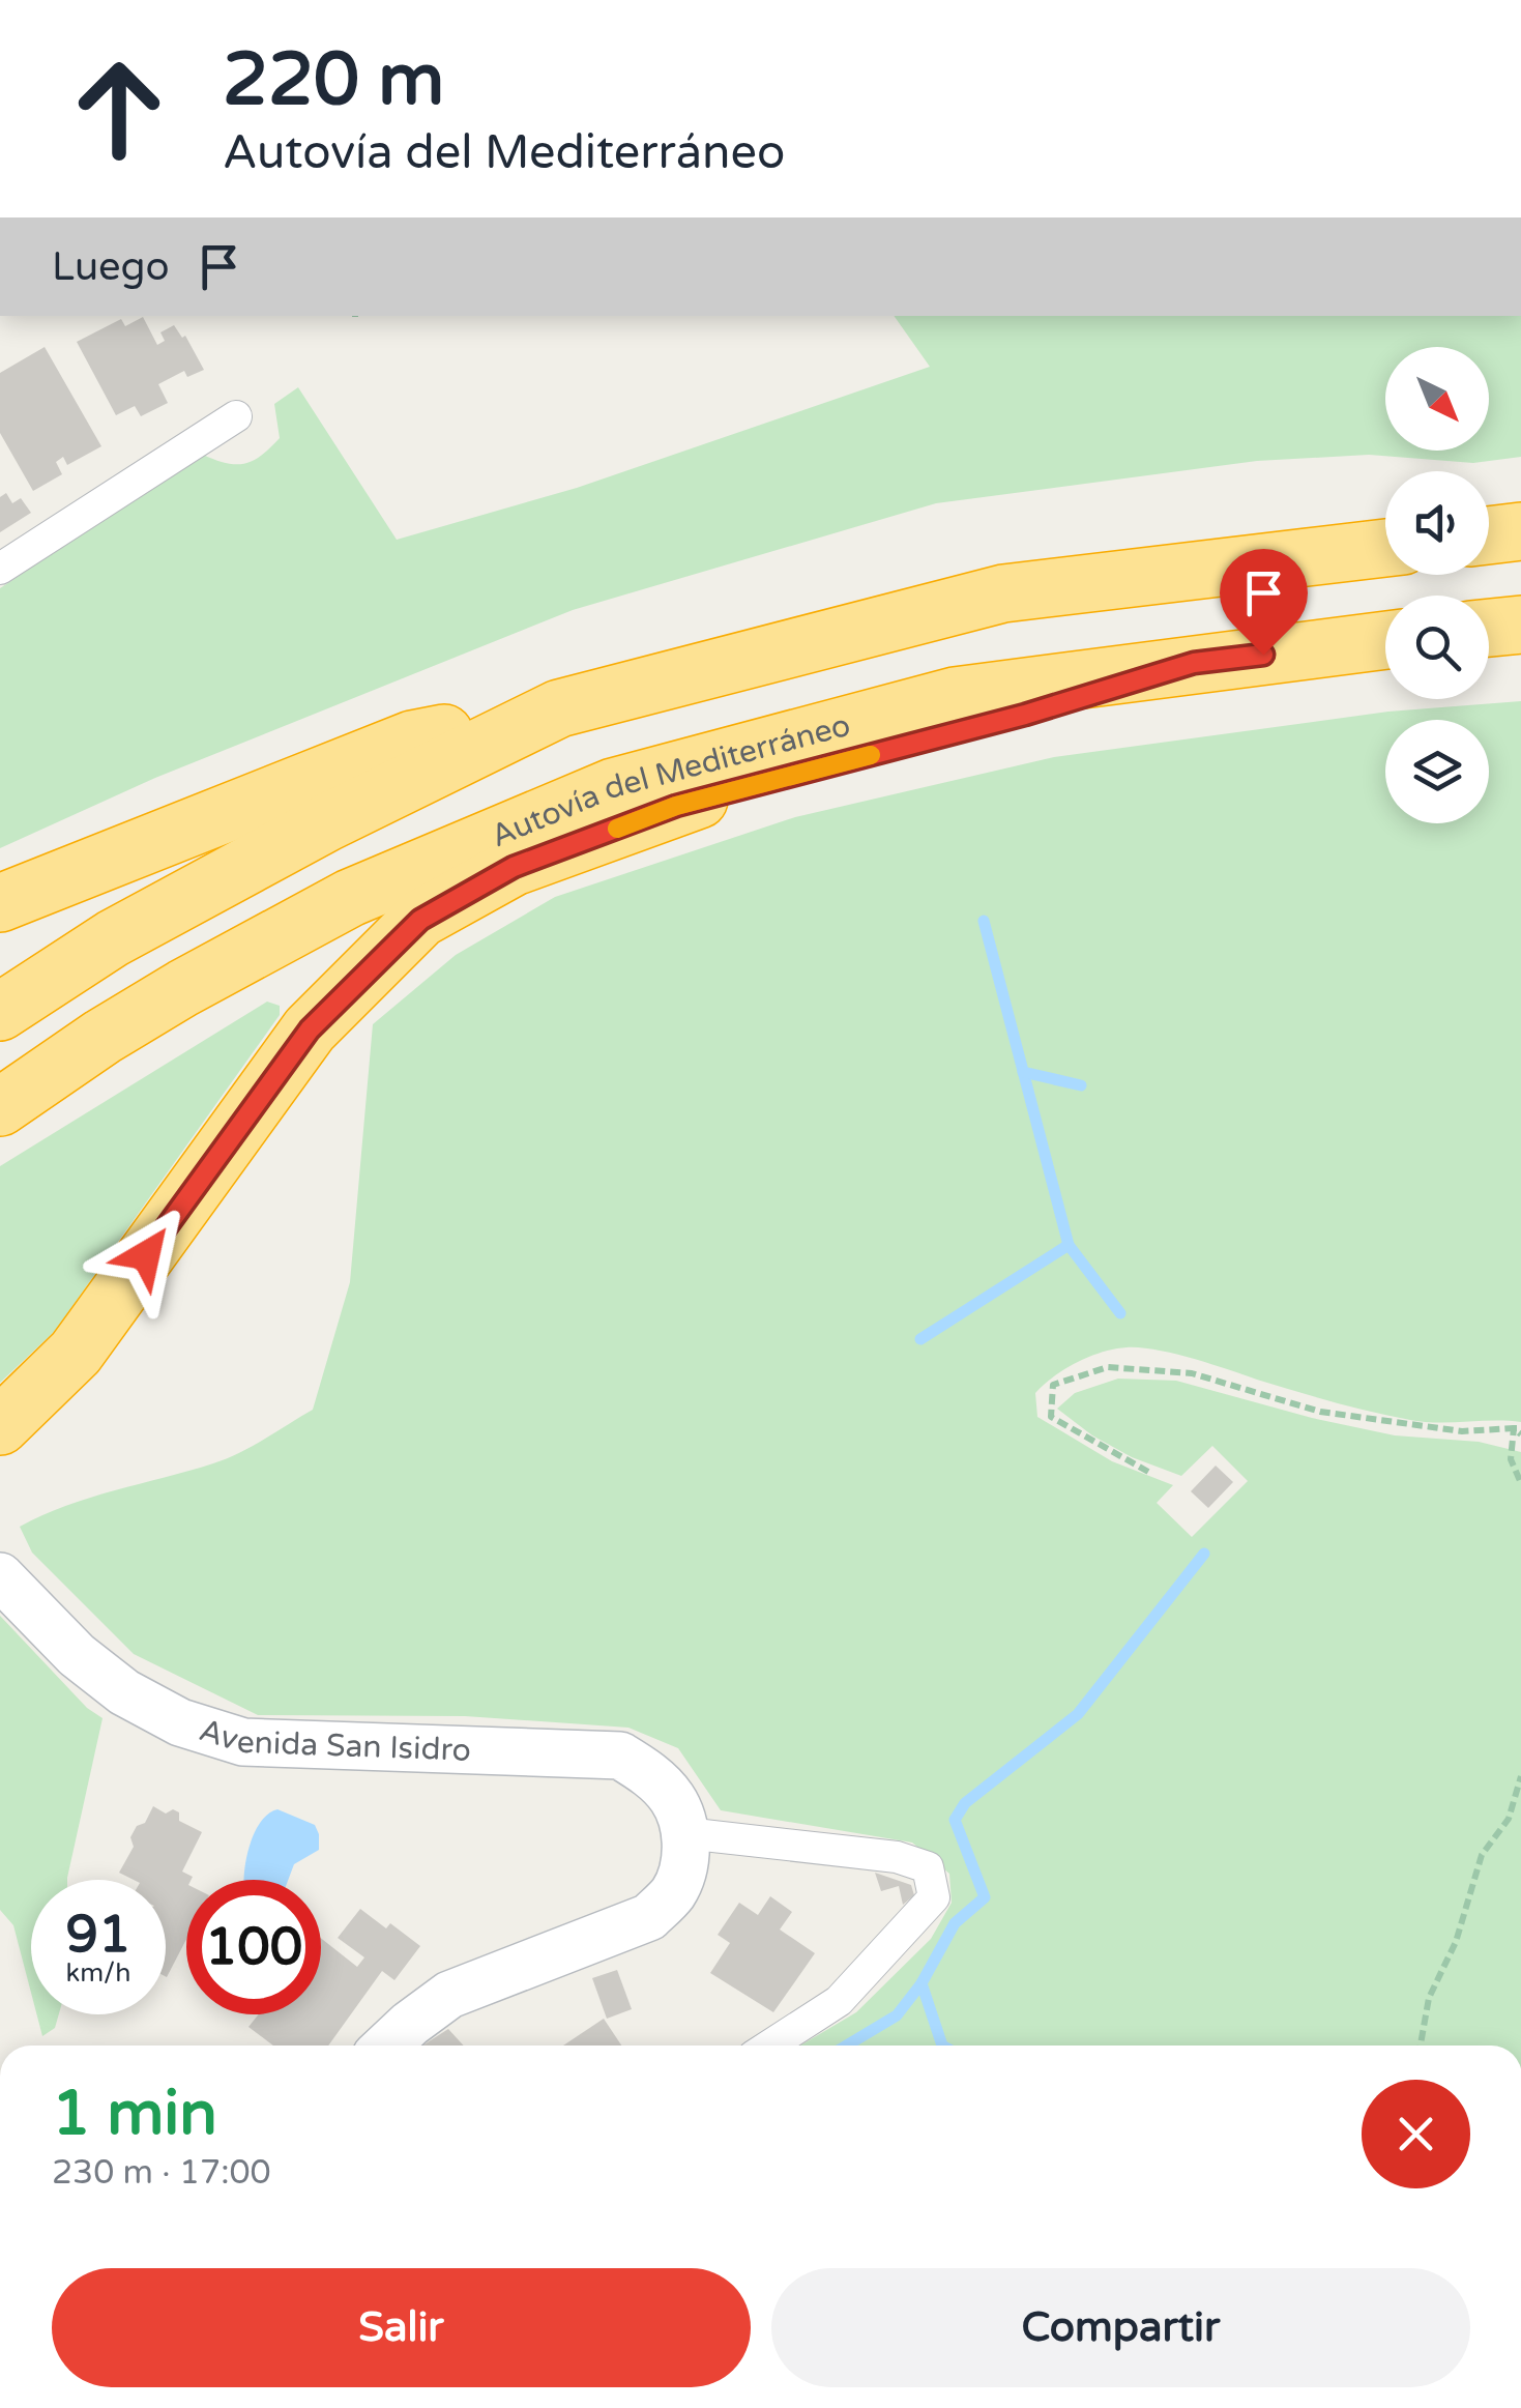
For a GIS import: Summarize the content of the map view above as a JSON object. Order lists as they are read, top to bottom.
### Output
{
  "streets": {
    "highway": ["Autovía del Mediterráneo"],
    "street": ["Avenida San Isidro"]
  },
  "north": "bottom right",
  "page": {
    "turn": ["220 m", "Autovía del Mediterráneo"],
    "then": "Luego",
    "speed": "91 km/h",
    "limit": "100",
    "heading": ["1 min", "230 m · 17:00"],
    "buttons": ["Salir", "Compartir"]
  }
}
